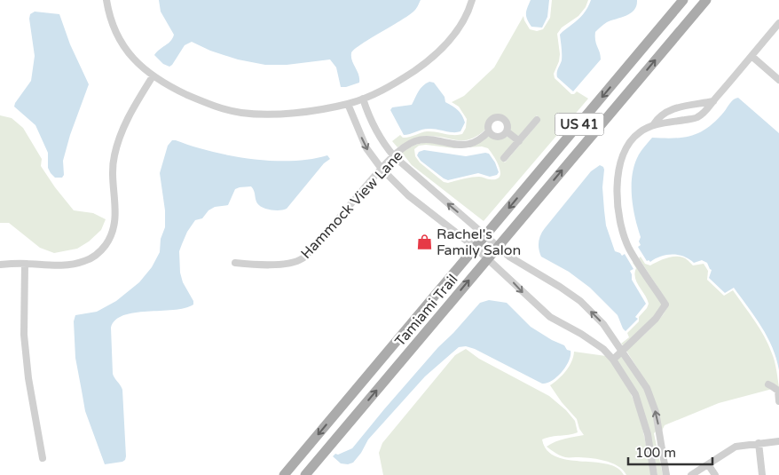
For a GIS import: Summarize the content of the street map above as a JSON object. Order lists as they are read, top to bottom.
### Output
{
  "streets": {
    "main road": ["US 41", "Tamiami Trail"],
    "street": ["Hammock View Lane"]
  },
  "places": {
    "shop": ["Rachel's Family Salon"]
  },
  "scale_bar": "100 m"
}
